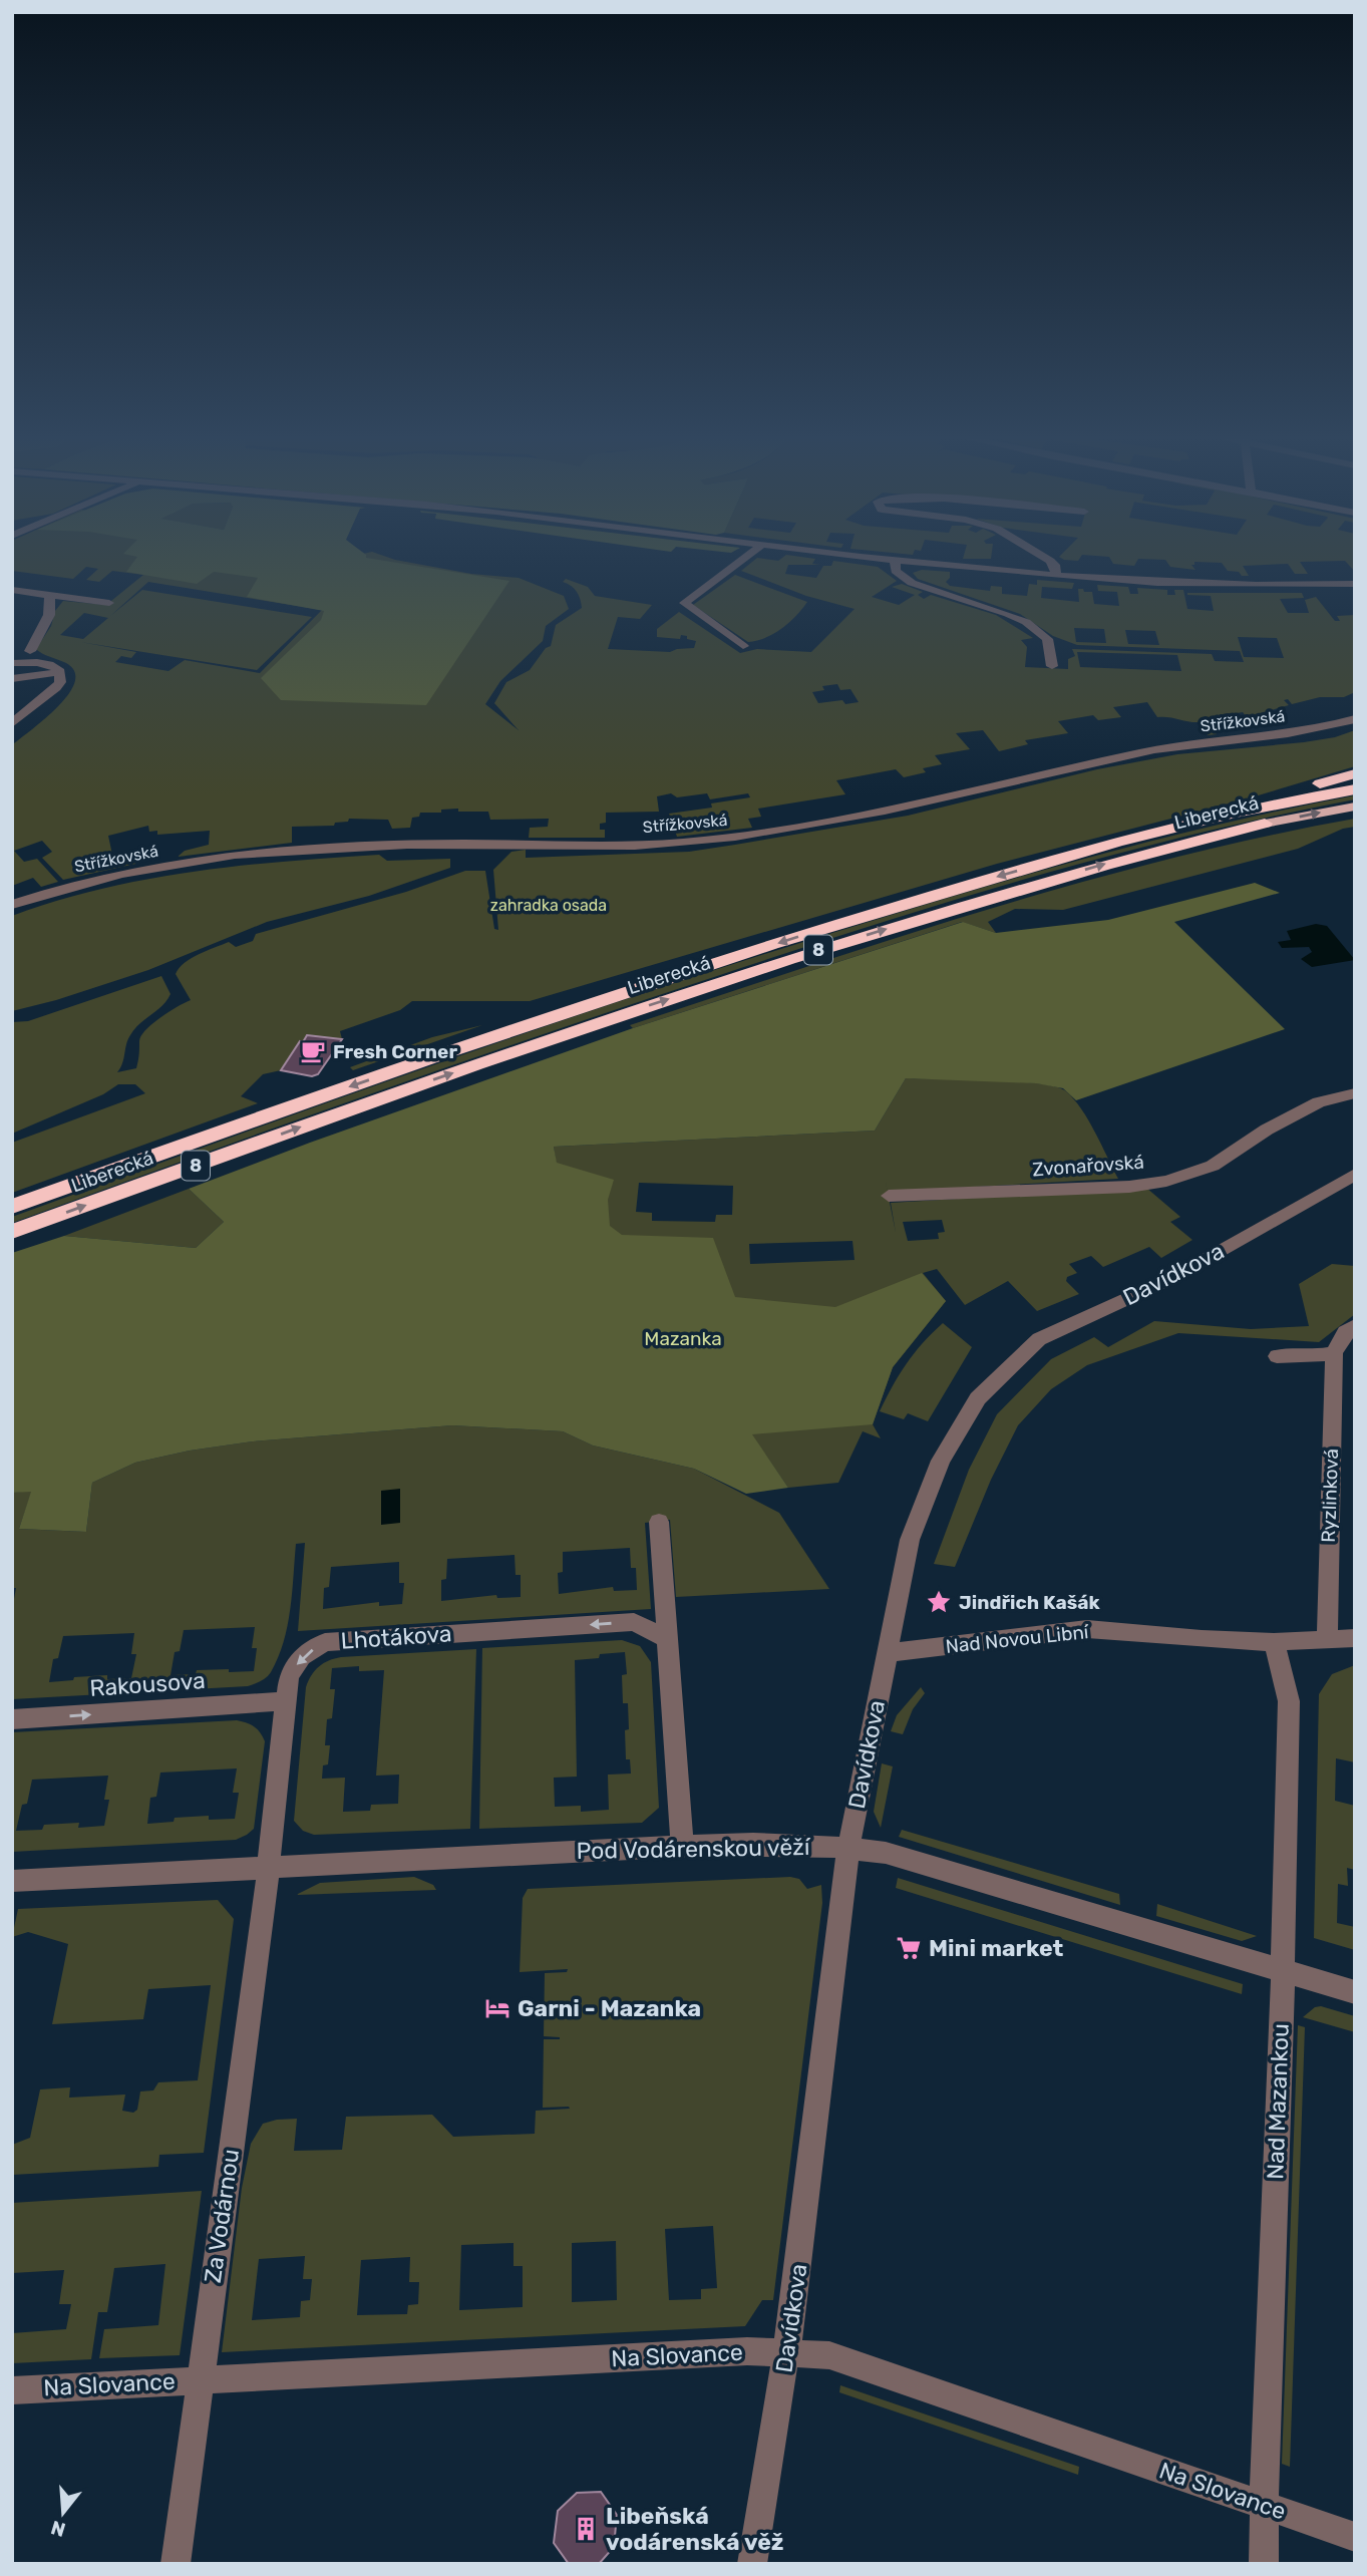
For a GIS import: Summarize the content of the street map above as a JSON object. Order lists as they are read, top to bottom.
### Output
{
  "streets": {
    "highway": ["Liberecká", "8"],
    "street": [
      "Střížkovská",
      "Zvonařovská",
      "Davídkova",
      "Ryzlinková",
      "Lhotákova",
      "Nad Novou Libní",
      "Rakousova",
      "Pod Vodárenskou věží",
      "Nad Mazankou",
      "Za Vodárnou",
      "Na Slovance"
    ]
  },
  "crossings": [
    ["Davídkova", "Nad Novou Libní"],
    ["Davídkova", "Pod Vodárenskou věží"],
    ["Davídkova", "Na Slovance"],
    ["Ryzlinková", "Nad Novou Libní"],
    ["Lhotákova", "Rakousova"],
    ["Lhotákova", "Pod Vodárenskou věží"],
    ["Lhotákova", "Za Vodárnou"],
    ["Nad Novou Libní", "Nad Mazankou"],
    ["Pod Vodárenskou věží", "Nad Mazankou"],
    ["Pod Vodárenskou věží", "Za Vodárnou"],
    ["Nad Mazankou", "Na Slovance"],
    ["Za Vodárnou", "Na Slovance"]
  ],
  "one_way": ["Lhotákova", "Rakousova"],
  "parks": ["zahradka osada", "Mazanka"],
  "places": {
    "cafe": ["Fresh Corner"],
    "place": ["Jindřich Kašák"],
    "supermarket": ["Mini market"],
    "hotel": ["Garni - Mazanka"],
    "building": ["Libeňská vodárenská věž"]
  },
  "north": "bottom"
}
